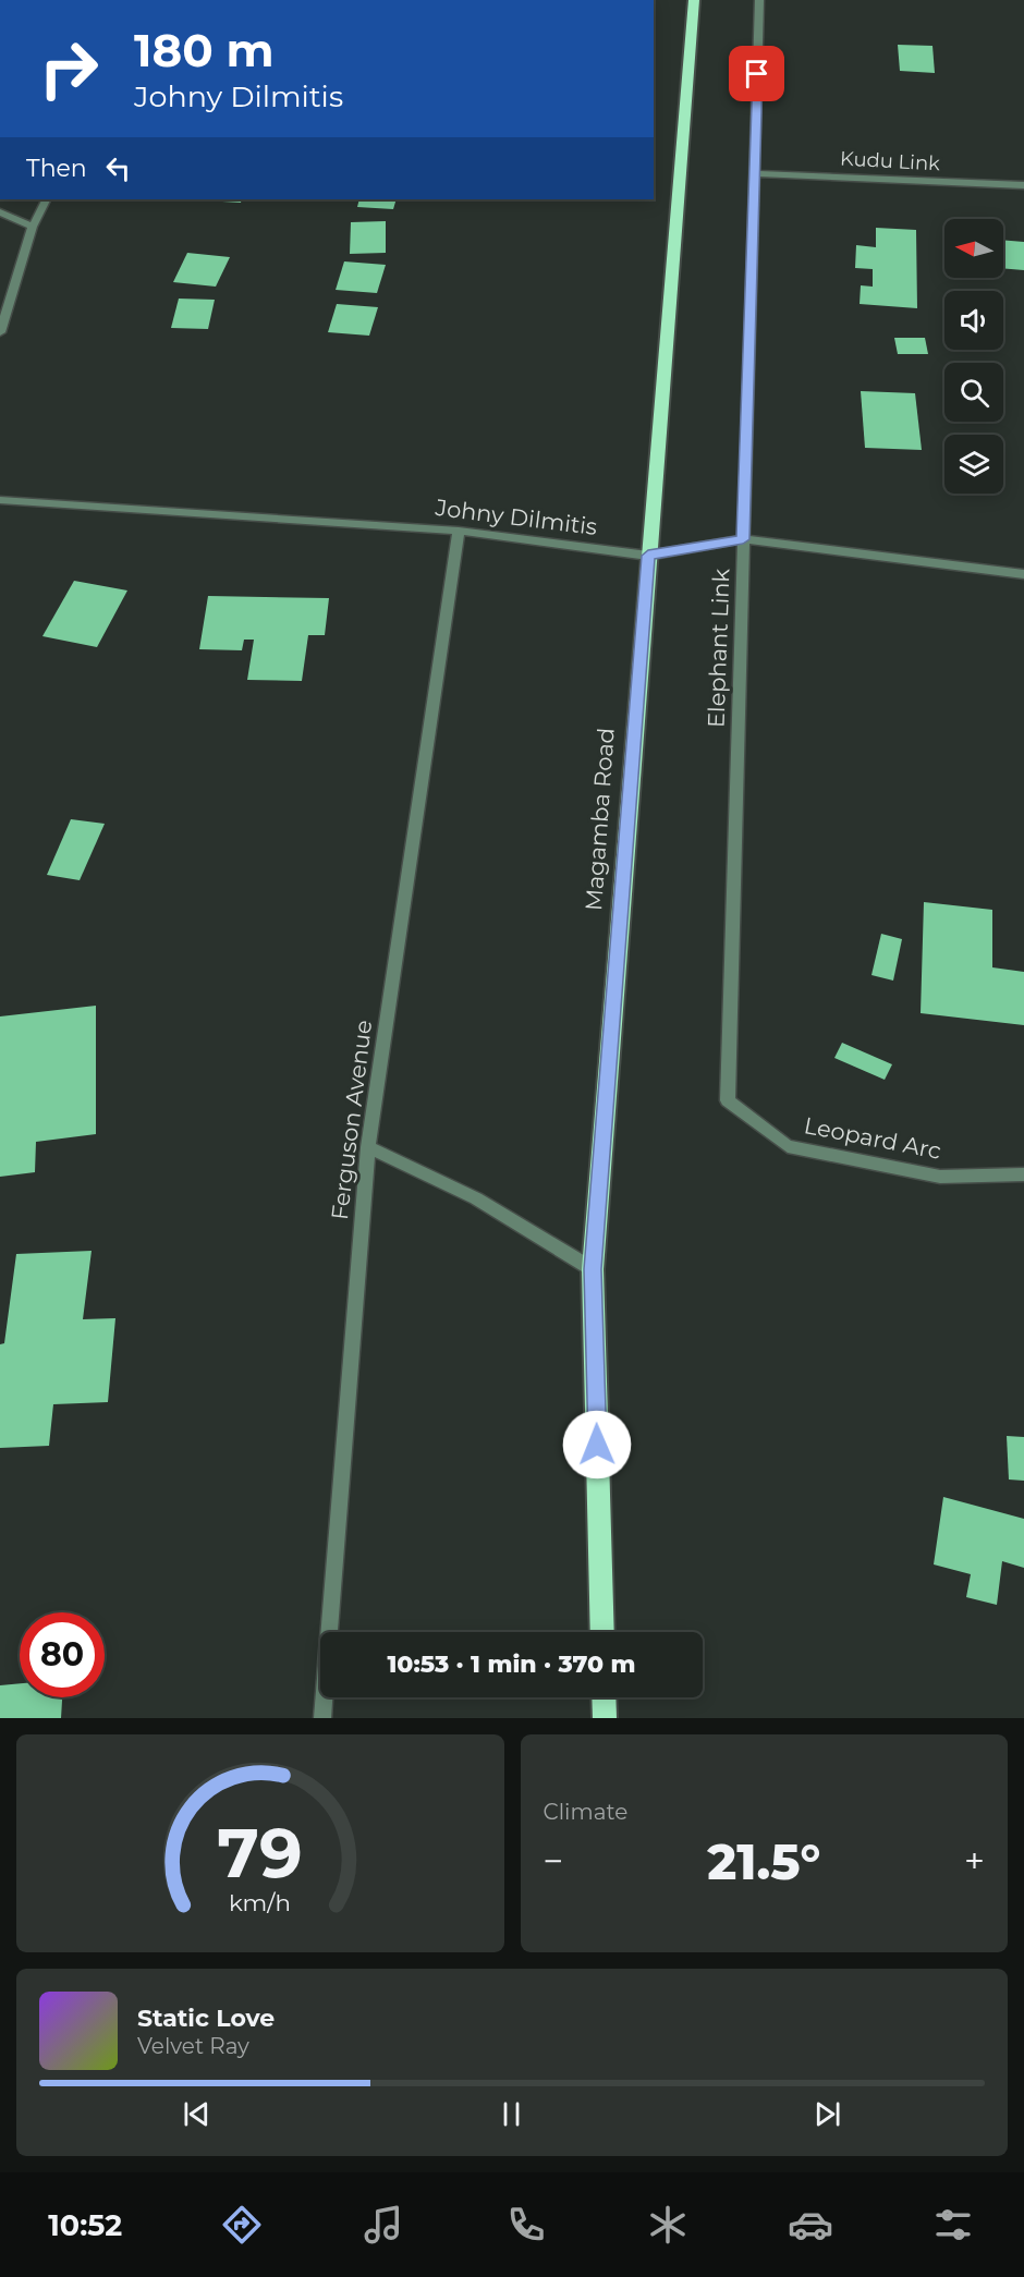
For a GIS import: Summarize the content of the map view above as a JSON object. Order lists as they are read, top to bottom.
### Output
{
  "streets": {
    "highway": ["Magamba Road"],
    "street": [
      "Kudu Link",
      "Johny Dilmitis",
      "Elephant Link",
      "Ferguson Avenue",
      "Leopard Arc"
    ]
  },
  "crossings": [
    ["Kudu Link", "Elephant Link"],
    ["Johny Dilmitis", "Elephant Link"],
    ["Johny Dilmitis", "Magamba Road"],
    ["Johny Dilmitis", "Ferguson Avenue"],
    ["Elephant Link", "Leopard Arc"]
  ],
  "north": "left",
  "page": {
    "turn": ["180 m", "Johny Dilmitis"],
    "then": "Then",
    "limit": "80",
    "trip": "10:53 · 1 min · 370 m",
    "tile": "Climate",
    "heat": ["−", "21.5°", "+"],
    "song": ["Static Love", "Velvet Ray"],
    "tabs": "10:52",
    "gauge": ["79", "km/h"]
  }
}
